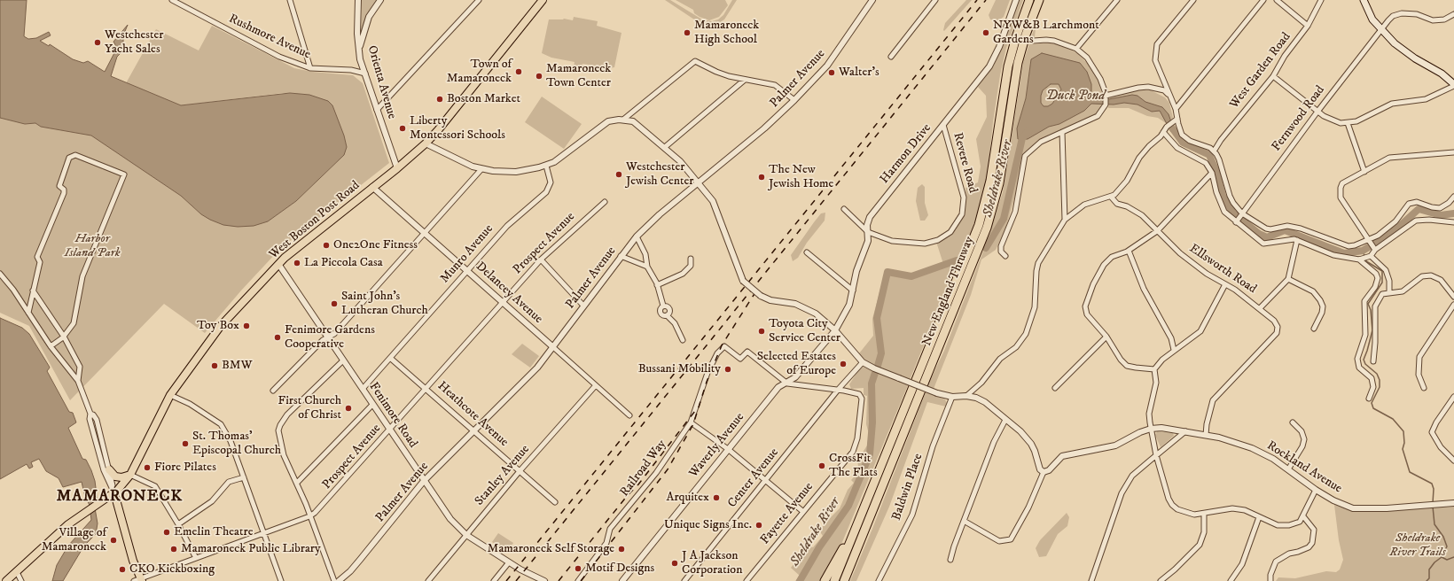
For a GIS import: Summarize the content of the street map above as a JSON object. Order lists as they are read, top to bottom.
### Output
{
  "streets": {
    "highway": ["New England Thruway"],
    "main road": ["West Boston Post Road"],
    "street": [
      "Rushmore Avenue",
      "West Garden Road",
      "Palmer Avenue",
      "Orienta Avenue",
      "Fernwood Road",
      "Harmon Drive",
      "Revere Road",
      "Prospect Avenue",
      "Munro Avenue",
      "Ellsworth Road",
      "Delancey Avenue",
      "Heathcote Avenue",
      "Fenimore Road",
      "Waverly Avenue",
      "Rockland Avenue",
      "Railroad Way",
      "Stanley Avenue",
      "Center Avenue",
      "Baldwin Place",
      "Fayette Avenue"
    ]
  },
  "crossings": [
    ["Rushmore Avenue", "Orienta Avenue"],
    ["Palmer Avenue", "Delancey Avenue"],
    ["Palmer Avenue", "Heathcote Avenue"],
    ["Palmer Avenue", "Fenimore Road"],
    ["Orienta Avenue", "West Boston Post Road"],
    ["Harmon Drive", "Revere Road"],
    ["Harmon Drive", "Waverly Avenue"],
    ["West Boston Post Road", "Delancey Avenue"],
    ["West Boston Post Road", "Fenimore Road"],
    ["Prospect Avenue", "Delancey Avenue"],
    ["Prospect Avenue", "Heathcote Avenue"],
    ["Prospect Avenue", "Fenimore Road"],
    ["Munro Avenue", "Delancey Avenue"],
    ["Munro Avenue", "Heathcote Avenue"],
    ["Munro Avenue", "Fenimore Road"],
    ["Ellsworth Road", "Rockland Avenue"],
    ["Delancey Avenue", "Stanley Avenue"],
    ["Heathcote Avenue", "Stanley Avenue"],
    ["Fenimore Road", "Stanley Avenue"],
    ["Waverly Avenue", "Railroad Way"],
    ["Center Avenue", "Fayette Avenue"]
  ],
  "districts": ["MAMARONECK"],
  "water": ["Duck Pond", "Sheldrake River"],
  "parks": ["Harbor Island Park", "Sheldrake River Trails"],
  "places": [
    "Mamaroneck High School",
    "NYW&B Larchmont Gardens",
    "Westchester Yacht Sales",
    "Town of Mamaroneck",
    "Walter’s",
    "Mamaroneck Town Center",
    "Boston Market",
    "Liberty Montessori Schools",
    "Westchester Jewish Center",
    "The New Jewish Home",
    "One2One Fitness",
    "La Piccola Casa",
    "Saint John's Lutheran Church",
    "Toy Box",
    "Toyota City Service Center",
    "Fenimore Gardens Cooperative",
    "Selected Estates of Europe",
    "BMW",
    "Bussani Mobility",
    "First Church of Christ",
    "St. Thomas' Episcopal Church",
    "CrossFit The Flats",
    "Fiore Pilates",
    "Arquitex",
    "Unique Signs Inc.",
    "Emelin Theatre",
    "Village of Mamaroneck",
    "Mamaroneck Public Library",
    "Mamaroneck Self Storage",
    "J A Jackson Corporation",
    "Motif Designs",
    "CKO Kickboxing"
  ]
}
